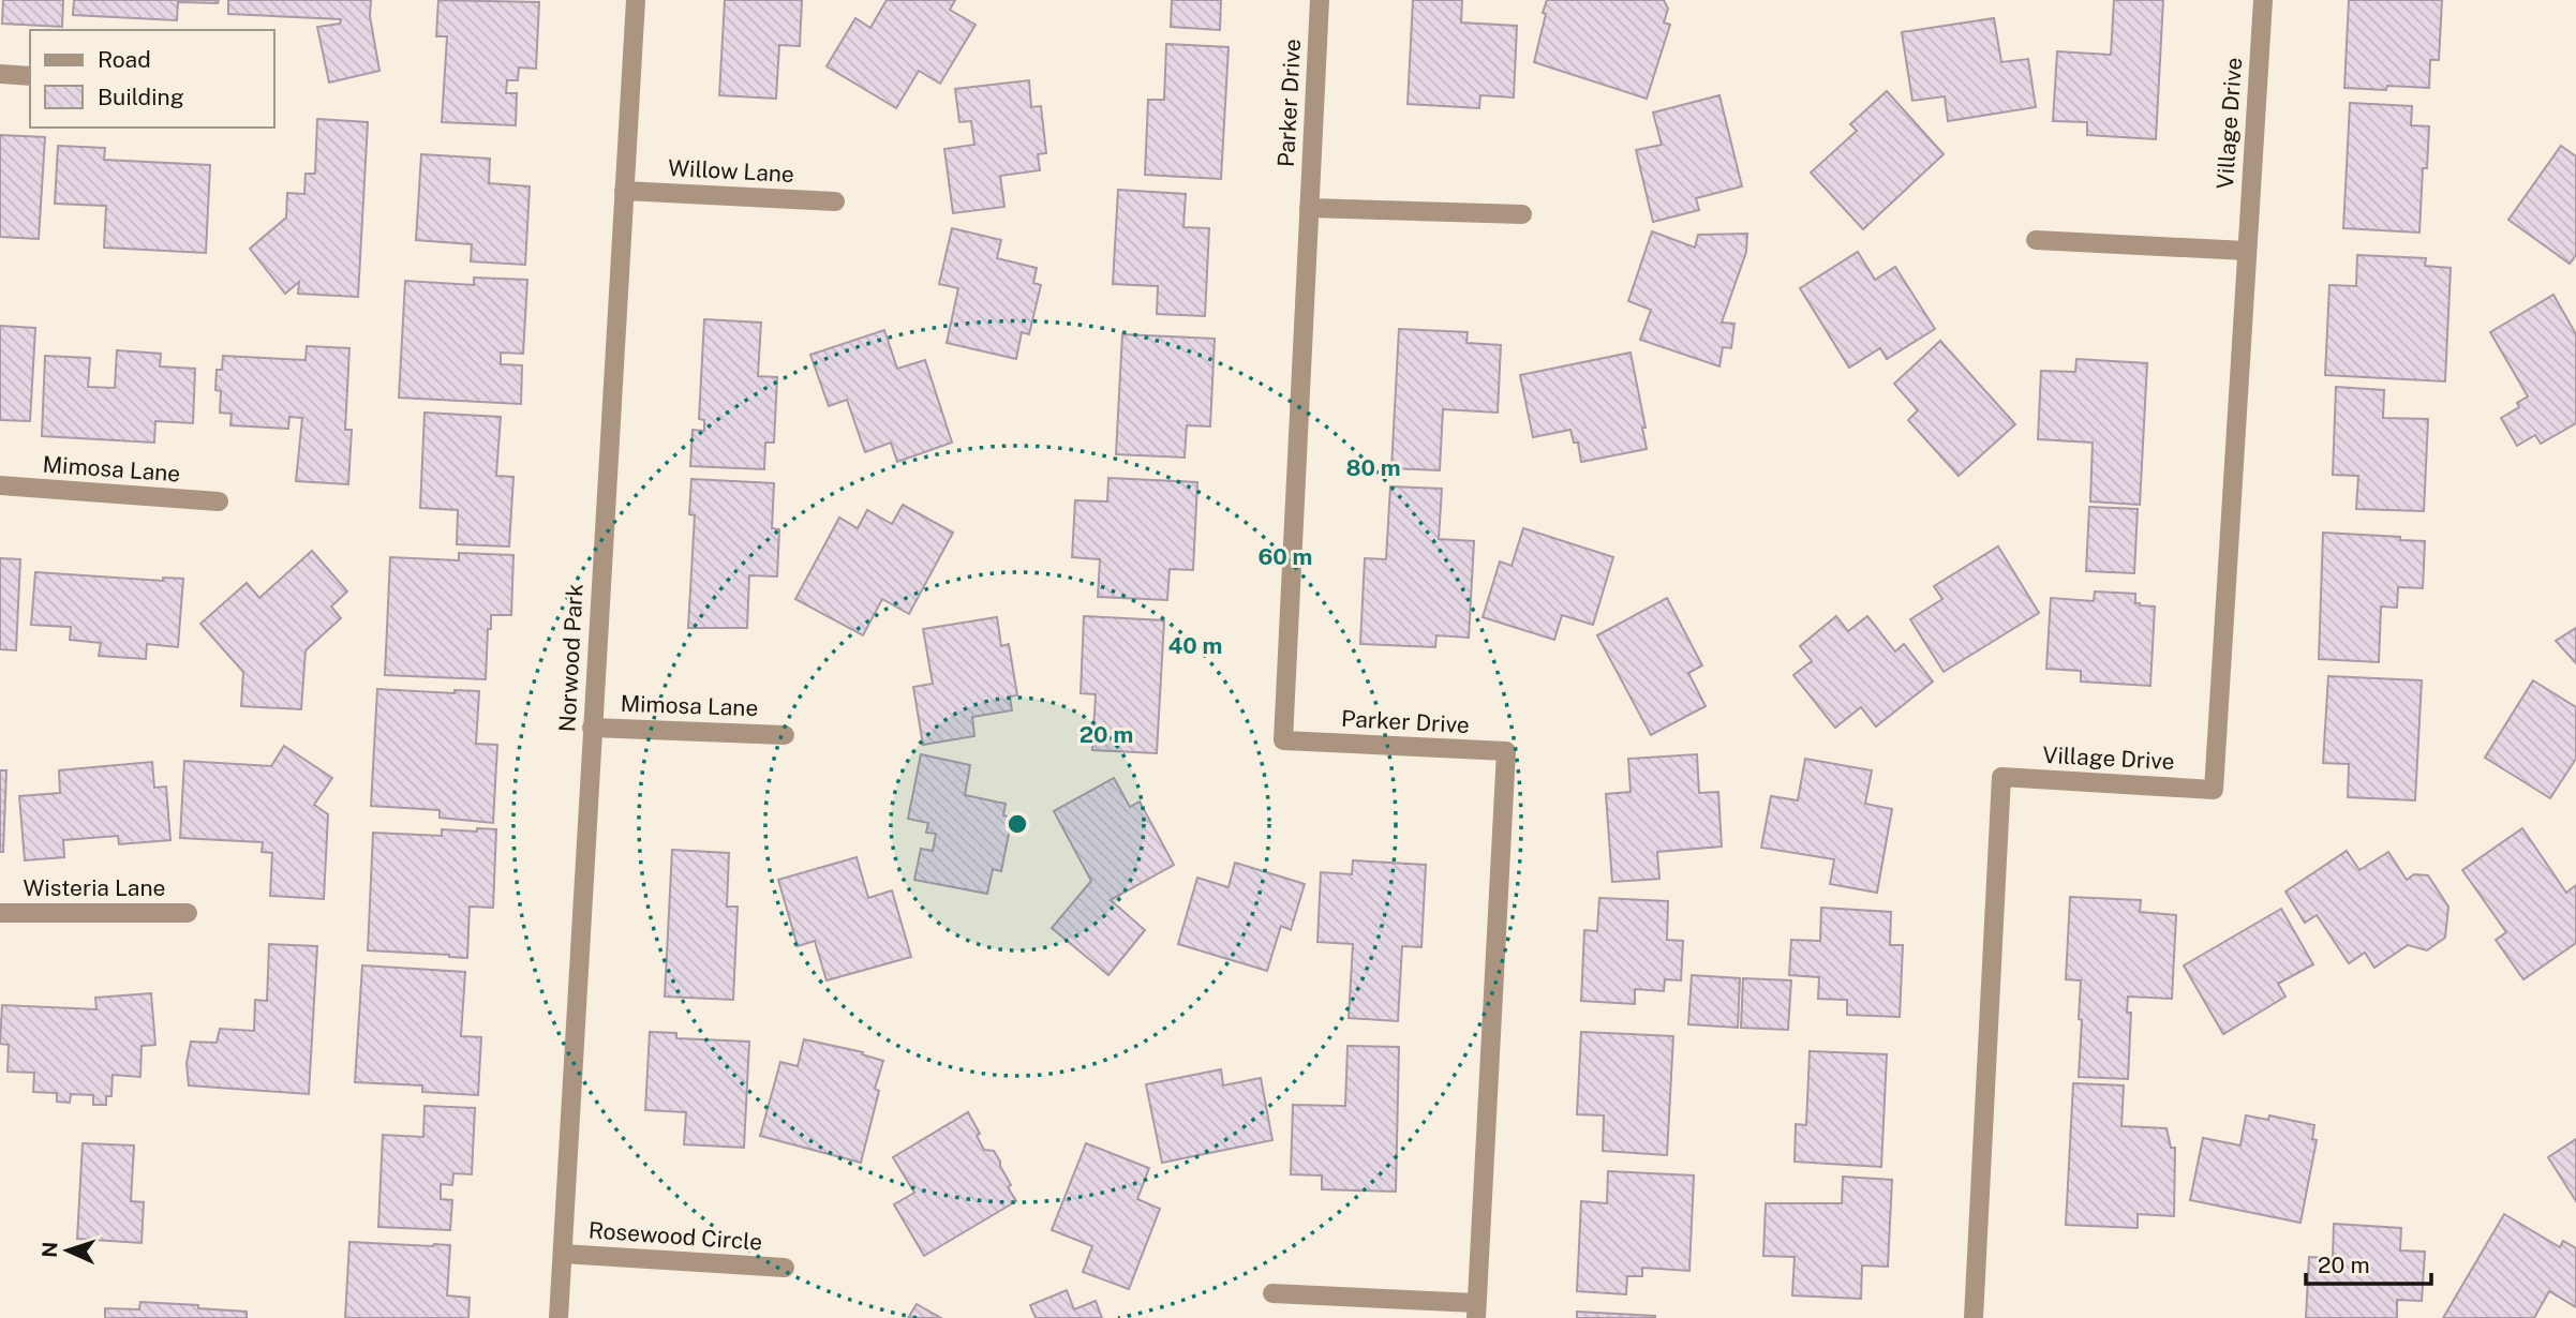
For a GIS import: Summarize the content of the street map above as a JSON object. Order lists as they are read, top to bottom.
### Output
{
  "streets": {
    "street": [
      "Parker Drive",
      "Village Drive",
      "Willow Lane",
      "Mimosa Lane",
      "Norwood Park",
      "Wisteria Lane",
      "Rosewood Circle"
    ]
  },
  "crossings": [
    ["Willow Lane", "Norwood Park"],
    ["Mimosa Lane", "Norwood Park"],
    ["Norwood Park", "Rosewood Circle"]
  ],
  "legend": ["Road", "Building"],
  "scale_bar": "20 m",
  "north": "left",
  "rings": [
    "80 m",
    "60 m",
    "40 m",
    "20 m"
  ]
}
